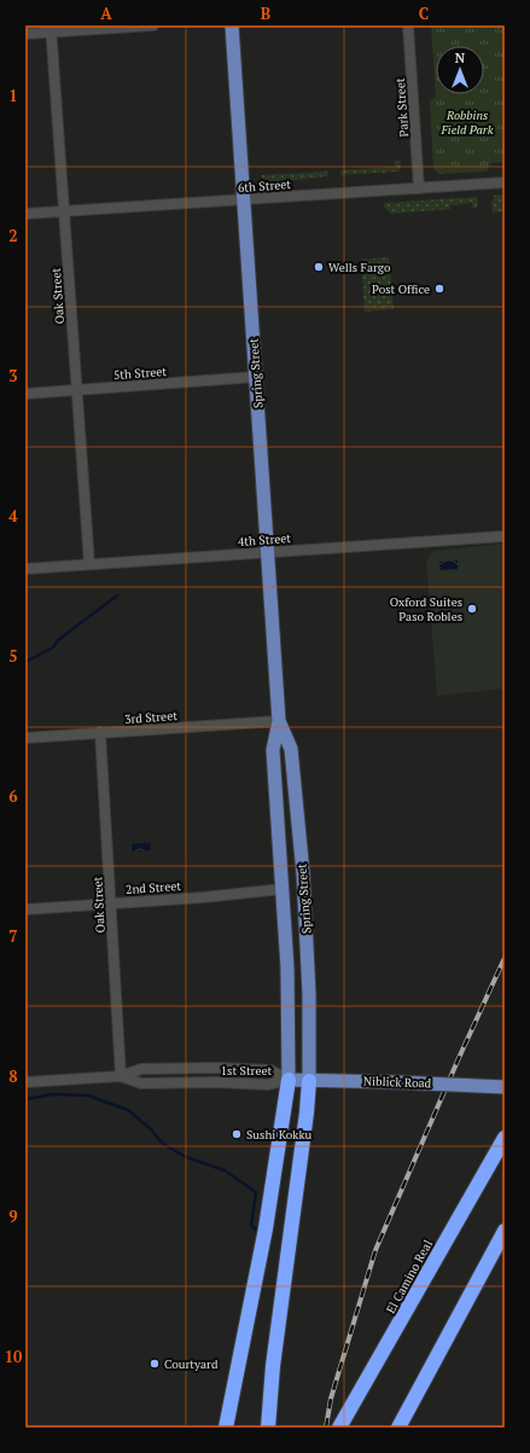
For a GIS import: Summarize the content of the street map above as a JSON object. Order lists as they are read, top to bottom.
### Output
{
  "streets": {
    "highway": ["El Camino Real"],
    "main road": ["Spring Street", "Niblick Road"],
    "street": [
      "Park Street",
      "6th Street",
      "Oak Street",
      "5th Street",
      "4th Street",
      "3rd Street",
      "2nd Street",
      "1st Street"
    ]
  },
  "crossings": [
    ["Park Street", "6th Street"],
    ["6th Street", "Oak Street"],
    ["6th Street", "Spring Street"],
    ["Oak Street", "5th Street"],
    ["Oak Street", "4th Street"],
    ["Oak Street", "3rd Street"],
    ["Oak Street", "2nd Street"],
    ["Oak Street", "1st Street"],
    ["5th Street", "Spring Street"],
    ["Spring Street", "4th Street"],
    ["Spring Street", "3rd Street"],
    ["Spring Street", "2nd Street"],
    ["Spring Street", "1st Street"],
    ["Spring Street", "Niblick Road"],
    ["1st Street", "Niblick Road"]
  ],
  "parks": ["Robbins Field Park"],
  "places": [
    "Wells Fargo",
    "Post Office",
    "Oxford Suites Paso Robles",
    "Sushi Kokku",
    "Courtyard"
  ],
  "north": "top",
  "grid": {
    "columns": ["A", "B", "C"],
    "rows": [
      "1",
      "2",
      "3",
      "4",
      "5",
      "6",
      "7",
      "8",
      "9",
      "10"
    ]
  }
}
